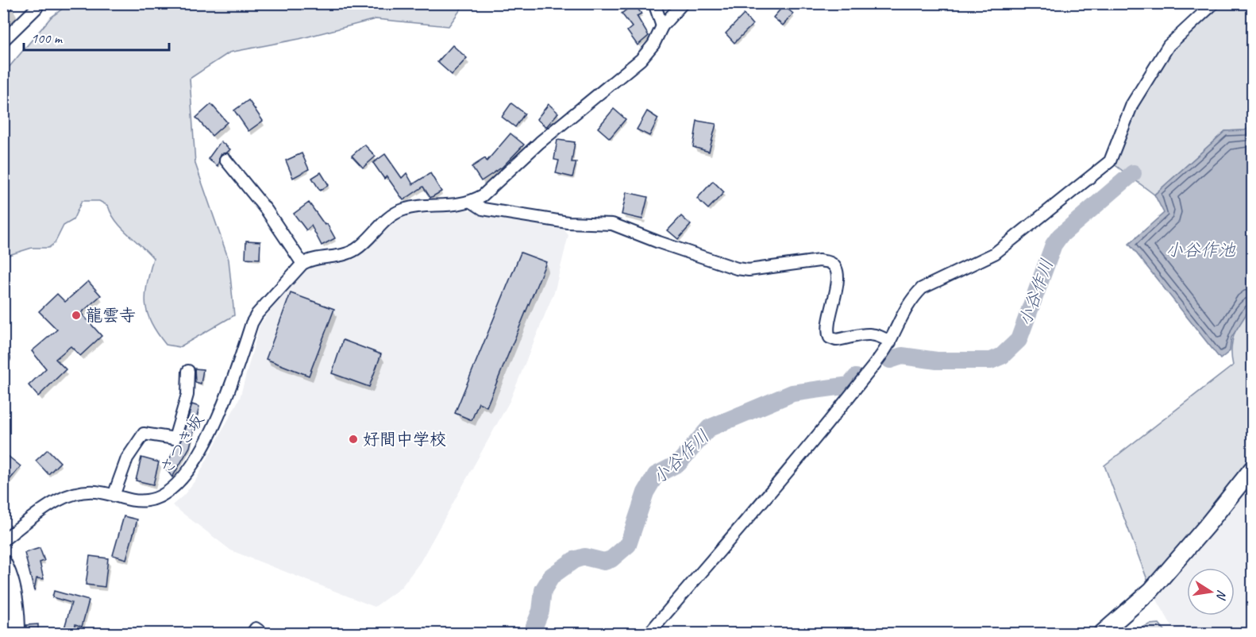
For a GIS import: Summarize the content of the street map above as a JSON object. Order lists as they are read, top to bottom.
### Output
{
  "streets": {
    "street": ["さつき坂"]
  },
  "water": ["小谷作池", "小谷作川"],
  "places": ["龍雲寺", "好間中学校"],
  "scale_bar": "100 m",
  "north": "right"
}
